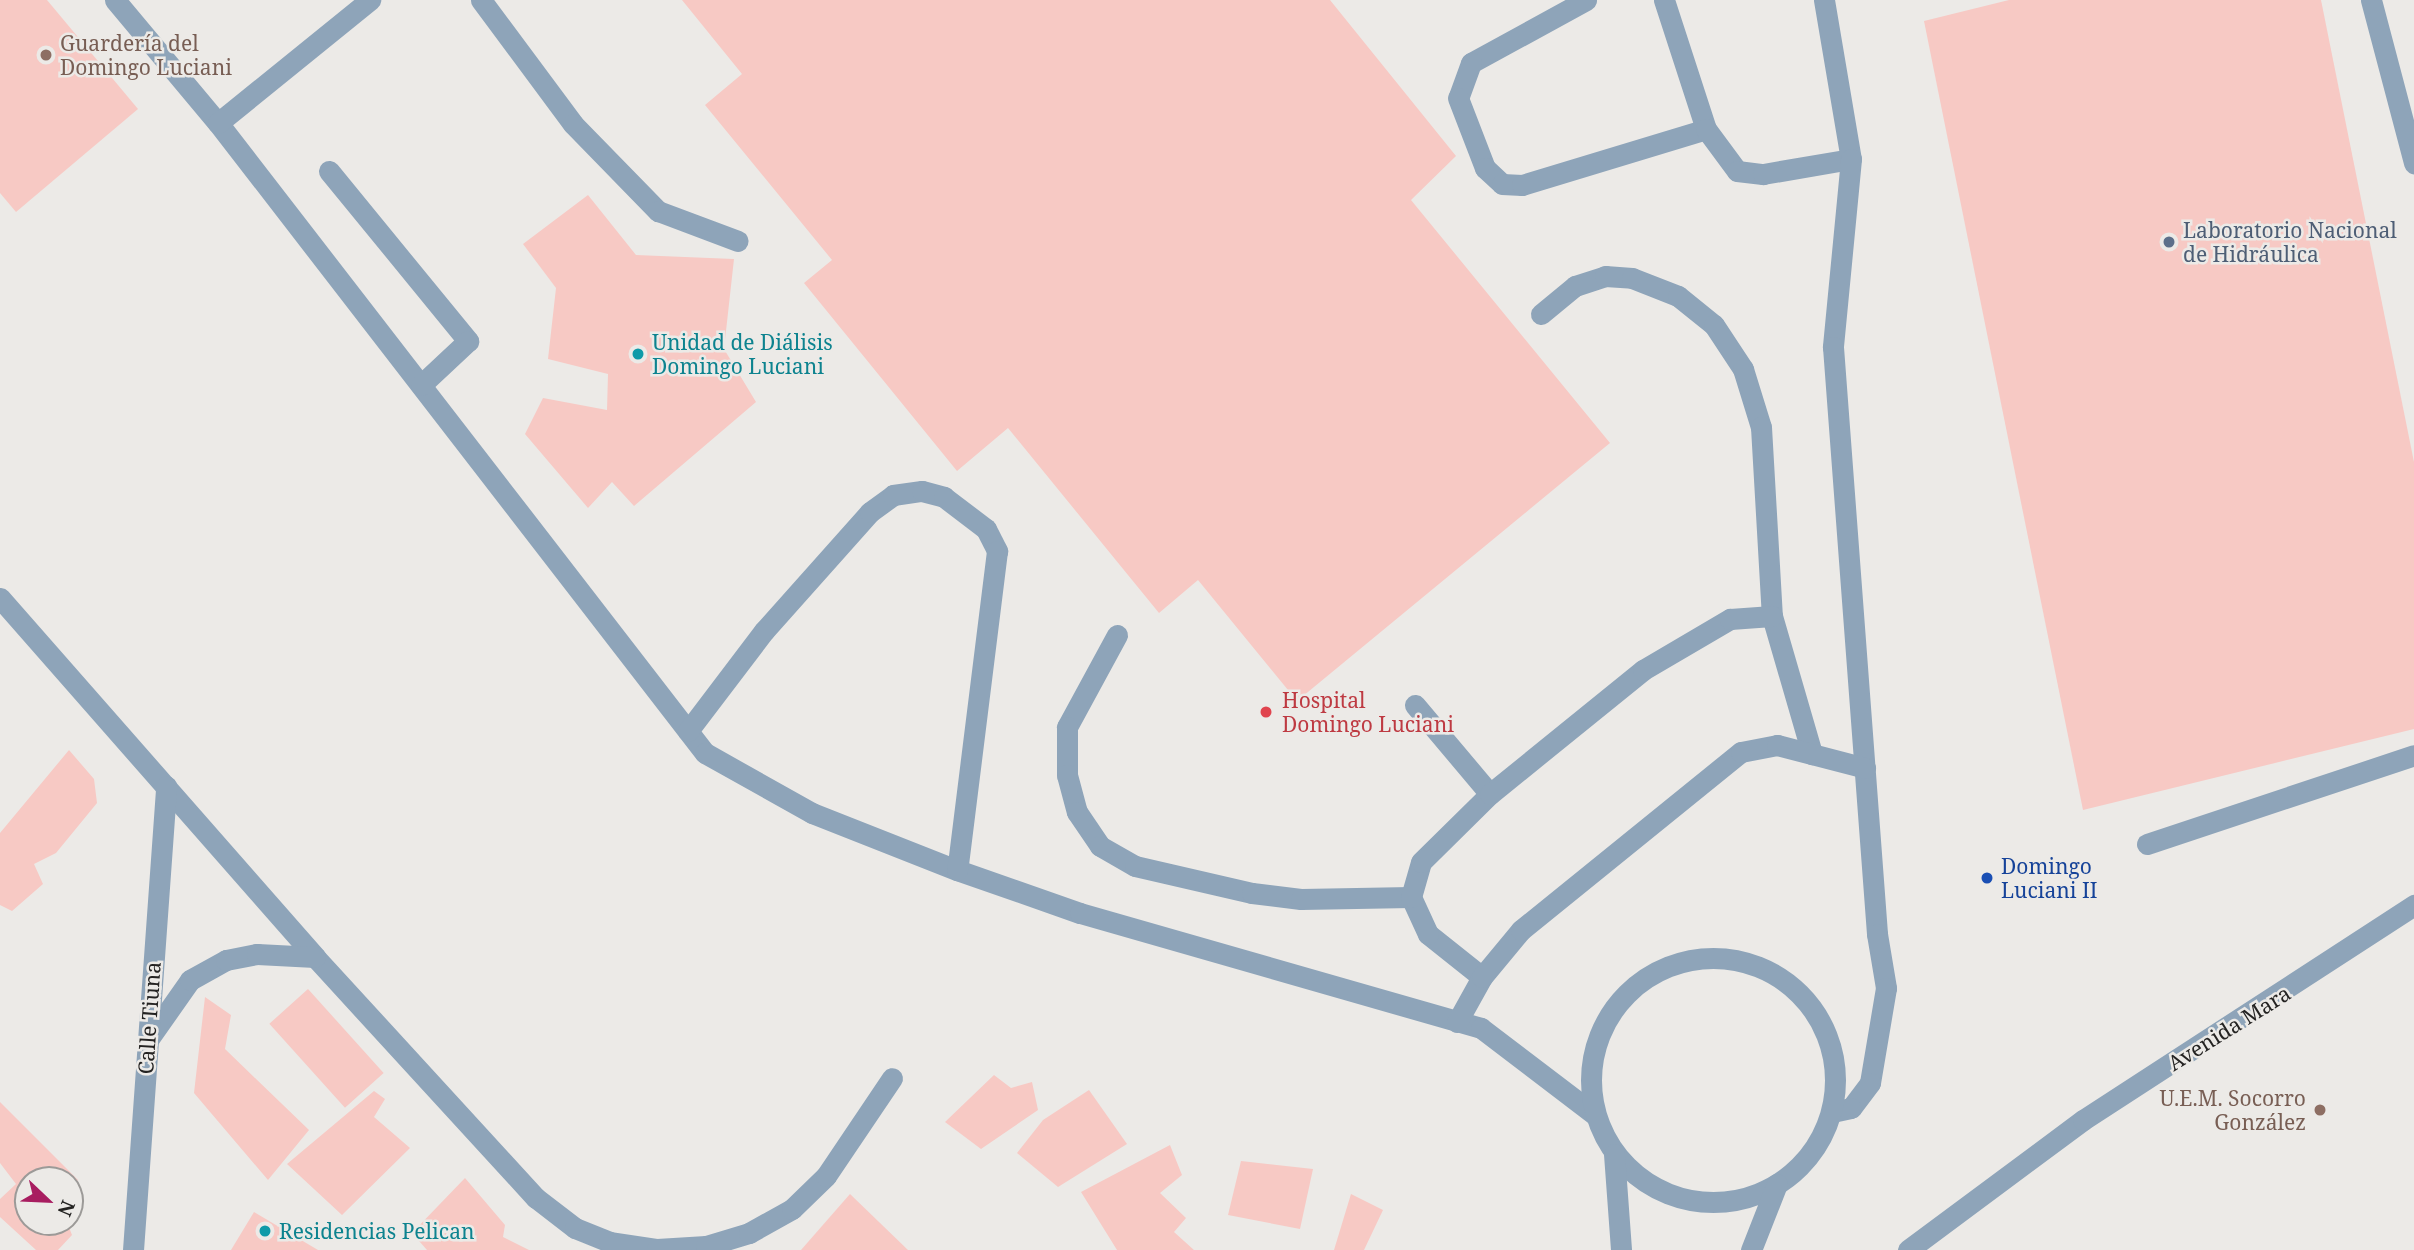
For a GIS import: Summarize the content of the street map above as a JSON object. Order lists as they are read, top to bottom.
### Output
{
  "streets": {
    "street": ["Calle Tiuna", "Avenida Mara"]
  },
  "places": [
    "Guardería del Domingo Luciani",
    "Laboratorio Nacional de Hidráulica",
    "Unidad de Diálisis Domingo Luciani",
    "Hospital Domingo Luciani",
    "Domingo Luciani II",
    "U.E.M. Socorro González",
    "Residencias Pelican"
  ],
  "north": "bottom right"
}
